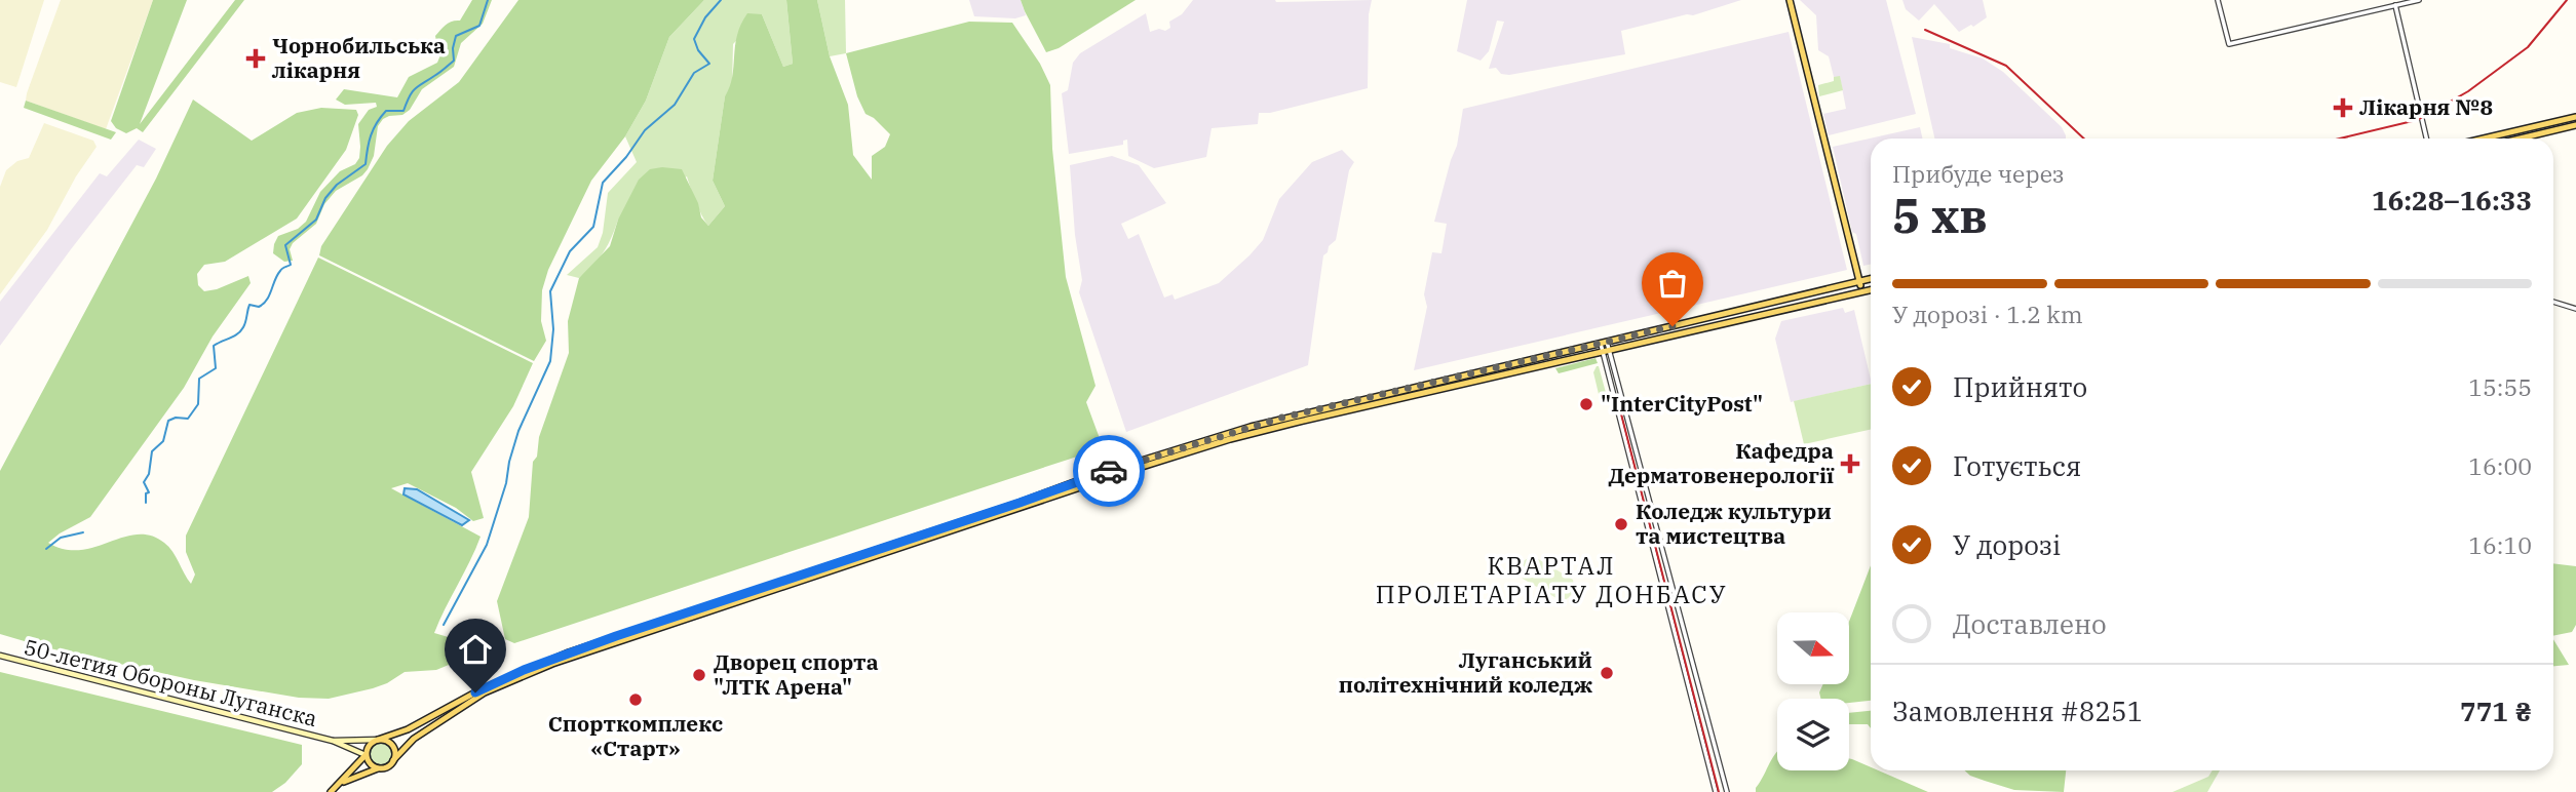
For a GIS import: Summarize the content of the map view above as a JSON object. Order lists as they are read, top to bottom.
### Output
{
  "streets": {
    "main road": ["50-летия Обороны Луганска"]
  },
  "districts": ["КВАРТАЛ ПРОЛЕТАРІАТУ ДОНБАСУ"],
  "places": {
    "health": ["Чорнобильська лікарня", "Лікарня №8", "Кафедра Дерматовенерології"],
    "other": [
      "\"InterCityPost\"",
      "Коледж культури та мистецтва",
      "Луганський політехнічний коледж",
      "Дворец спорта \"ЛТК Арена\"",
      "Спорткомплекс «Старт»"
    ]
  },
  "north": "right",
  "page": {
    "heading": ["5 хв", "Прибуде через", "16:28–16:33"],
    "panel": ["Замовлення #8251", "771 ₴"],
    "bar": "У дорозі · 1.2 km",
    "list": [
      ["Прийнято", "15:55"],
      ["Готується", "16:00"],
      ["У дорозі", "16:10"],
      "Доставлено"
    ]
  }
}
